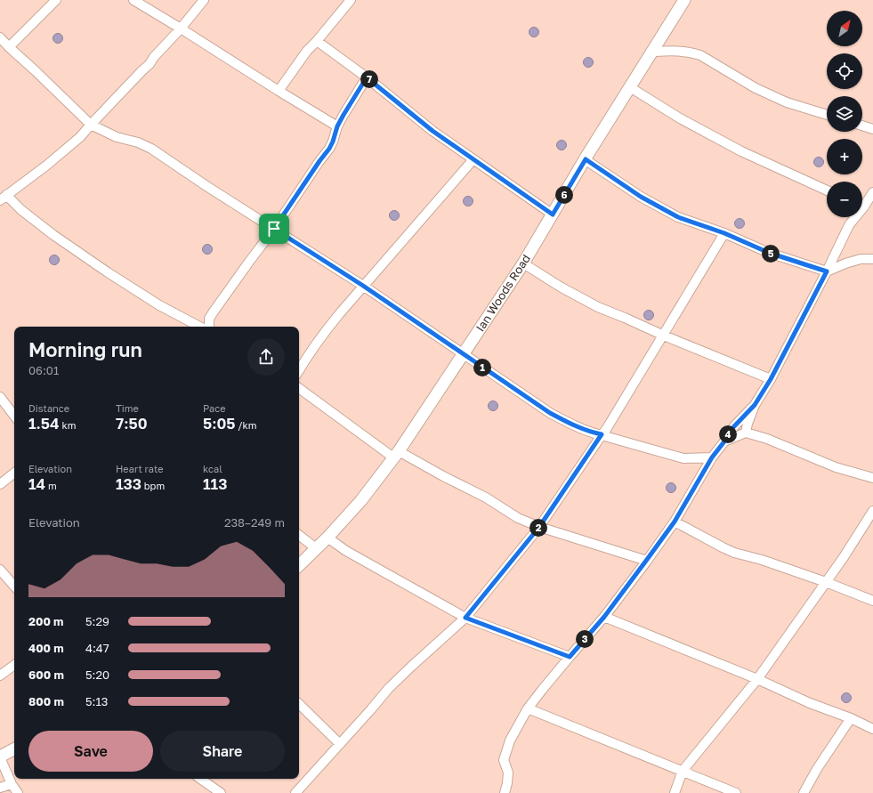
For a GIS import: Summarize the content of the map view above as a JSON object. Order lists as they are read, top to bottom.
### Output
{
  "streets": {
    "street": ["Ian Woods Road"]
  },
  "north": "top right",
  "page": {
    "map_buttons": ["+", "−"],
    "pins": [
      "7",
      "6",
      "5",
      "1",
      "4",
      "2",
      "3"
    ],
    "heading": ["Morning run", "06:01"],
    "stats": [
      ["Distance", "1.54 km"],
      ["Time", "7:50"],
      ["Pace", "5:05 /km"],
      ["Elevation", "14 m"],
      ["Heart rate", "133 bpm"],
      ["kcal", "113"]
    ],
    "chart": ["Elevation", "238–249 m"],
    "list": [
      {
        "name": "200 m",
        "note": "5:29"
      },
      {
        "name": "400 m",
        "note": "4:47"
      },
      {
        "name": "600 m",
        "note": "5:20"
      },
      {
        "name": "800 m",
        "note": "5:13"
      }
    ],
    "buttons": ["Save", "Share"]
  }
}
